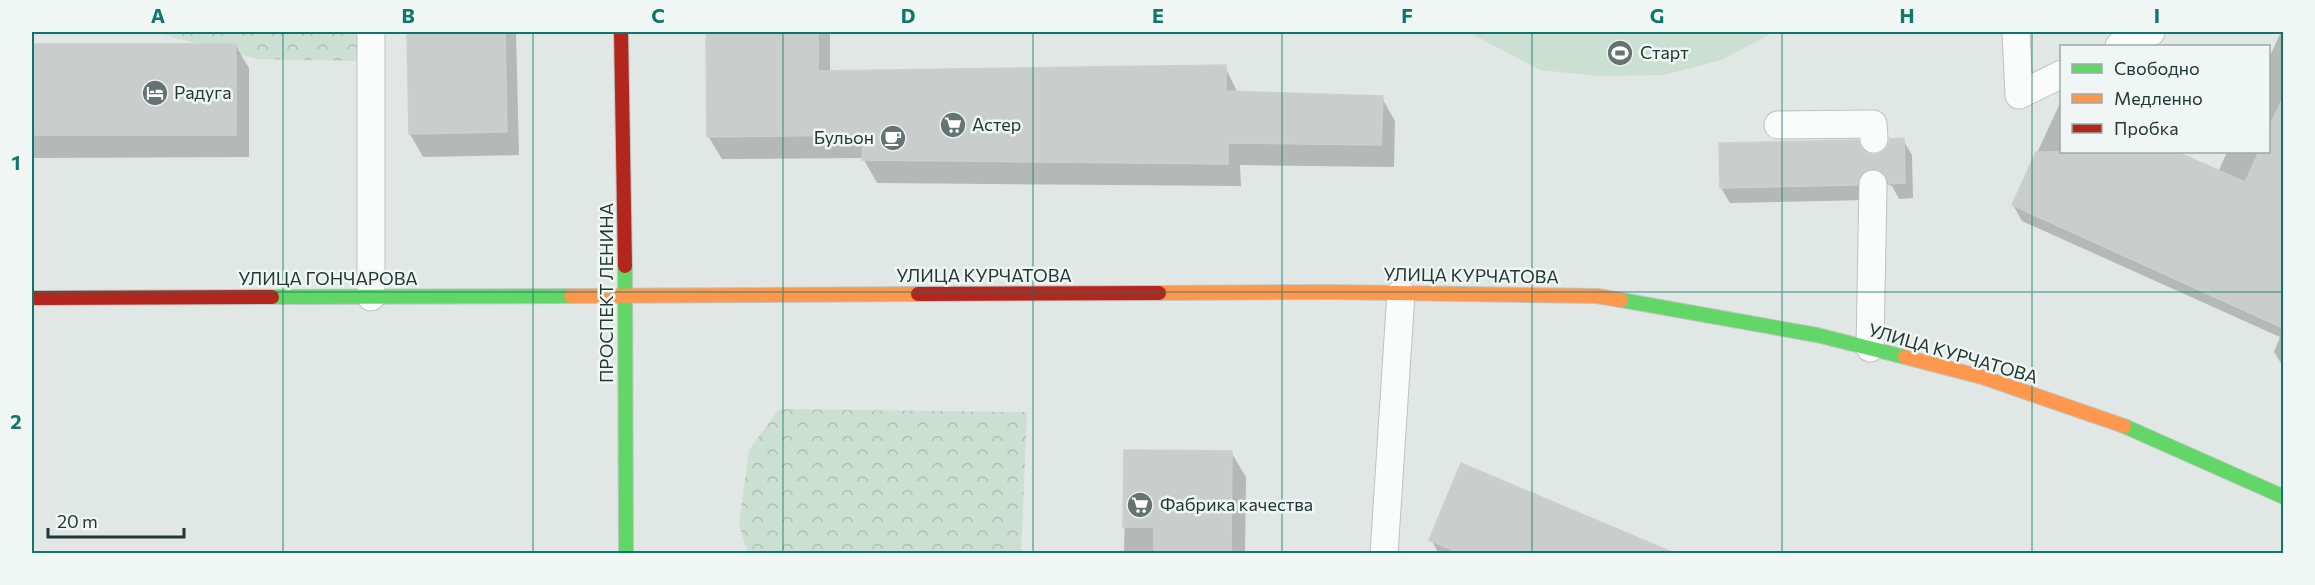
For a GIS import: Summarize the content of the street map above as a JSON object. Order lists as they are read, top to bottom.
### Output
{
  "streets": {
    "street": ["УЛИЦА КУРЧАТОВА", "УЛИЦА ГОНЧАРОВА", "ПРОСПЕКТ ЛЕНИНА"]
  },
  "crossings": [
    ["УЛИЦА КУРЧАТОВА", "УЛИЦА ГОНЧАРОВА"],
    ["УЛИЦА КУРЧАТОВА", "ПРОСПЕКТ ЛЕНИНА"],
    ["УЛИЦА ГОНЧАРОВА", "ПРОСПЕКТ ЛЕНИНА"]
  ],
  "places": {
    "sports": ["Старт"],
    "hotel": ["Радуга"],
    "supermarket": ["Астер", "Фабрика качества"],
    "cafe": ["Бульон"]
  },
  "legend": ["Свободно", "Медленно", "Пробка"],
  "scale_bar": "20 m",
  "grid": {
    "columns": [
      "A",
      "B",
      "C",
      "D",
      "E",
      "F",
      "G",
      "H",
      "I"
    ],
    "rows": ["1", "2"]
  }
}
